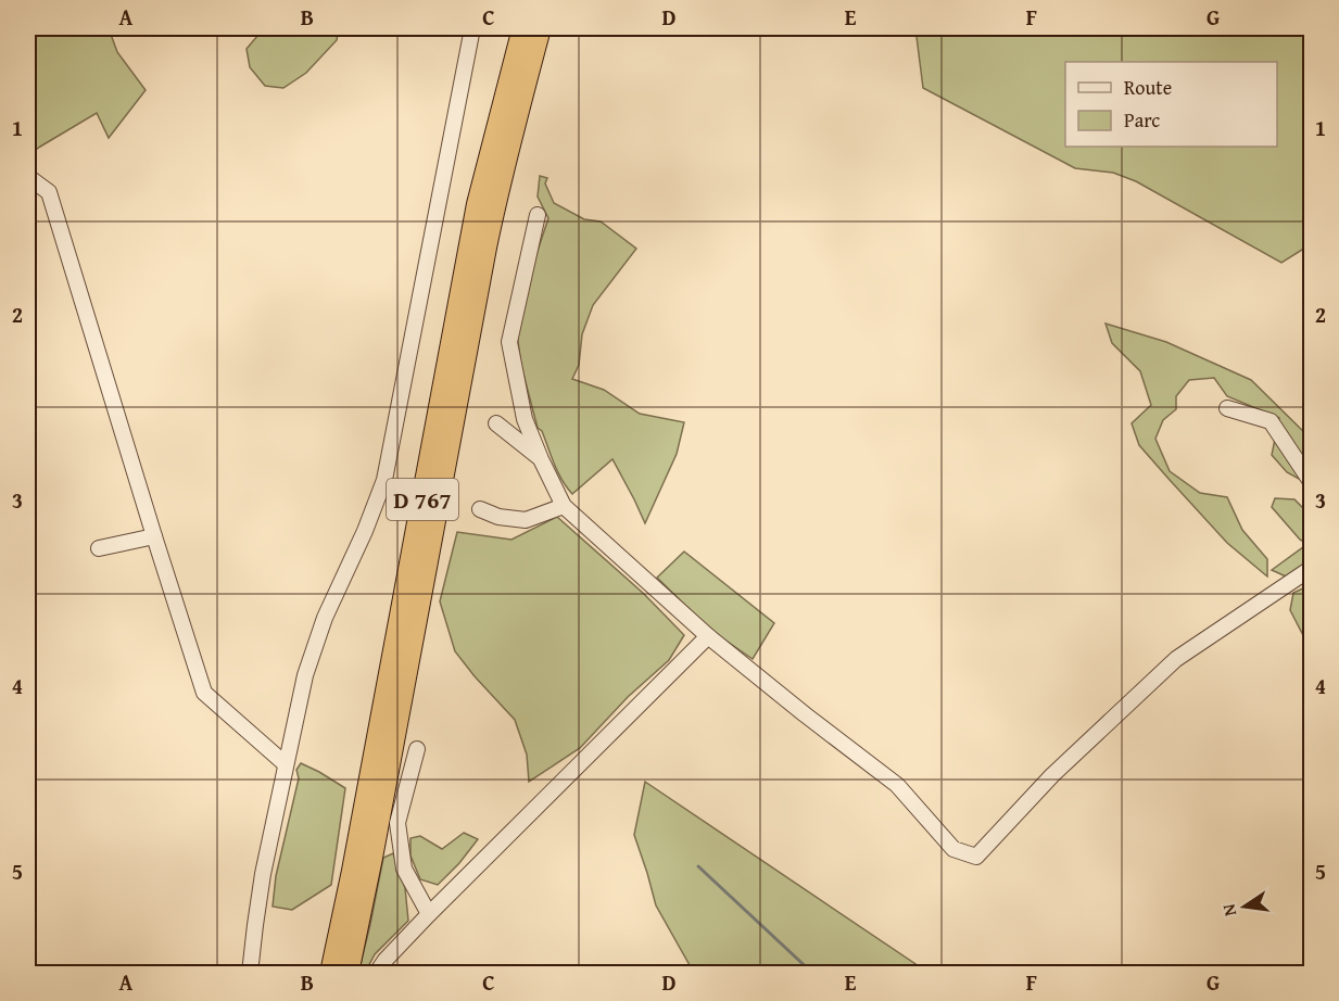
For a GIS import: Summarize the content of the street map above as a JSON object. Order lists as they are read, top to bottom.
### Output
{
  "streets": {
    "highway": ["D 767"]
  },
  "legend": ["Route", "Parc"],
  "north": "left",
  "grid": {
    "columns": [
      "A",
      "B",
      "C",
      "D",
      "E",
      "F",
      "G"
    ],
    "rows": [
      "1",
      "2",
      "3",
      "4",
      "5"
    ]
  }
}
